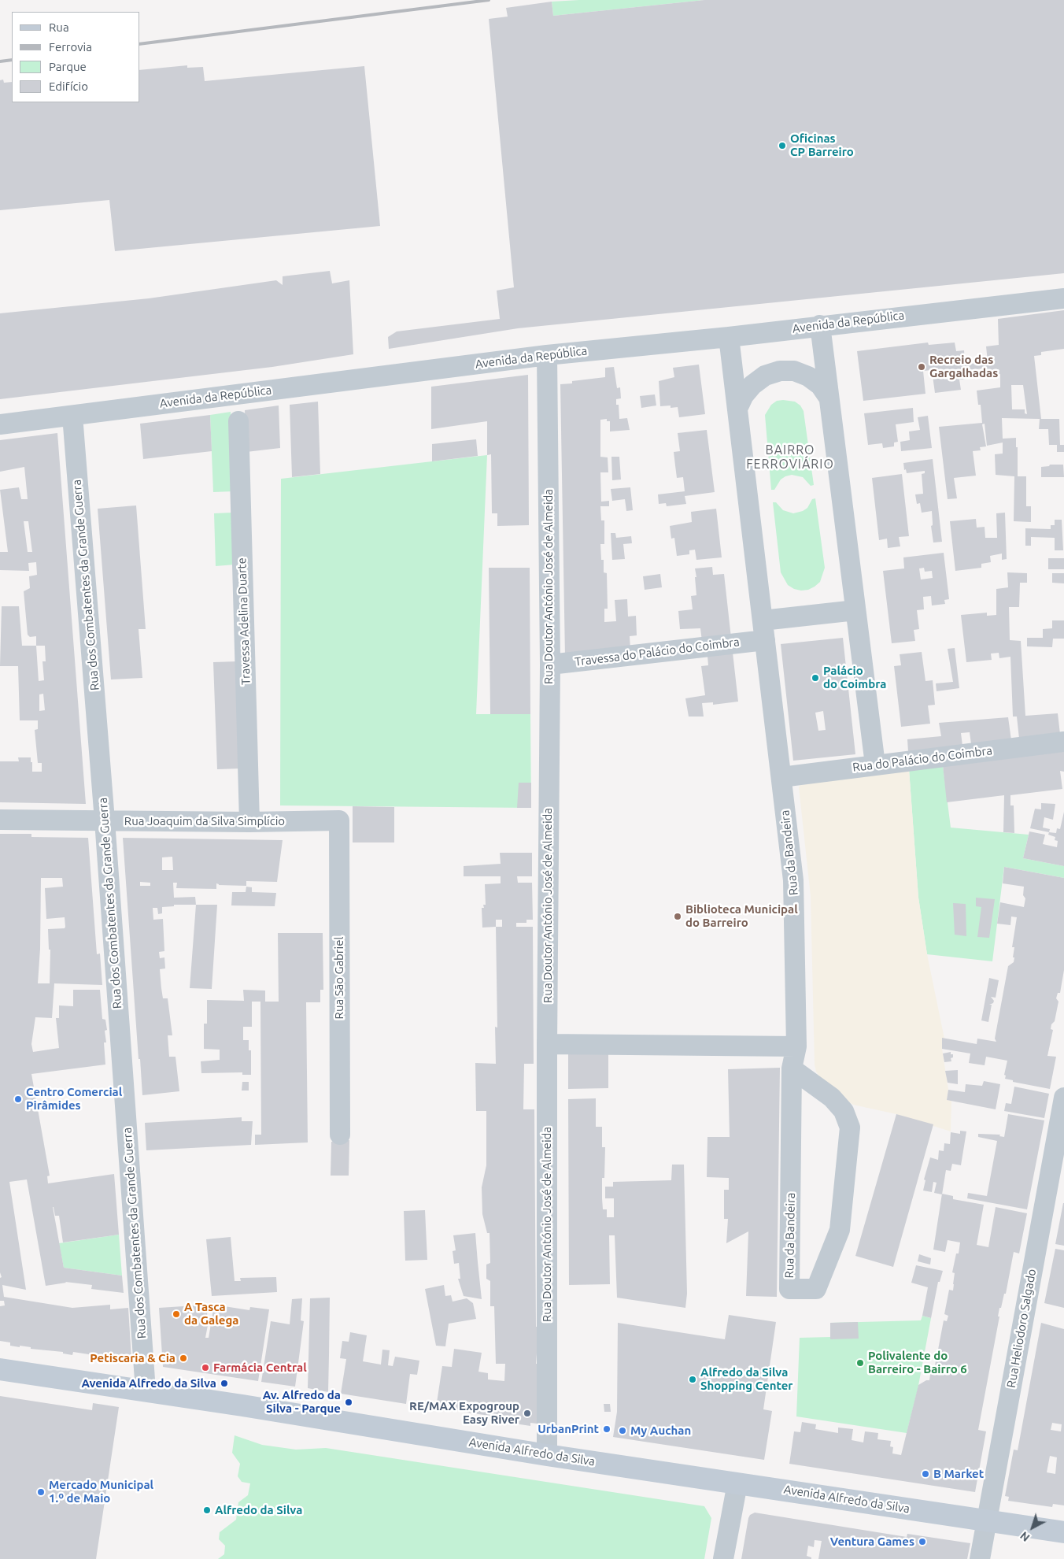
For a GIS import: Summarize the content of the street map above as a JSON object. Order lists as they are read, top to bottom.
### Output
{
  "streets": {
    "street": [
      "Avenida da República",
      "Rua dos Combatentes da Grande Guerra",
      "Rua Doutor António José de Almeida",
      "Travessa Adelina Duarte",
      "Travessa do Palácio do Coimbra",
      "Rua do Palácio do Coimbra",
      "Rua Joaquim da Silva Simplício",
      "Rua da Bandeira",
      "Rua São Gabriel",
      "Rua Heliodoro Salgado",
      "Avenida Alfredo da Silva"
    ]
  },
  "crossings": [
    ["Avenida da República", "Rua dos Combatentes da Grande Guerra"],
    ["Avenida da República", "Rua Doutor António José de Almeida"],
    ["Avenida da República", "Rua da Bandeira"],
    ["Rua dos Combatentes da Grande Guerra", "Rua Joaquim da Silva Simplício"],
    ["Rua dos Combatentes da Grande Guerra", "Avenida Alfredo da Silva"],
    ["Rua Doutor António José de Almeida", "Travessa do Palácio do Coimbra"],
    ["Rua Doutor António José de Almeida", "Avenida Alfredo da Silva"],
    ["Travessa Adelina Duarte", "Rua Joaquim da Silva Simplício"],
    ["Travessa do Palácio do Coimbra", "Rua da Bandeira"],
    ["Rua do Palácio do Coimbra", "Rua da Bandeira"],
    ["Rua Joaquim da Silva Simplício", "Rua São Gabriel"],
    ["Rua Heliodoro Salgado", "Avenida Alfredo da Silva"]
  ],
  "districts": ["BAIRRO FERROVIÁRIO"],
  "places": [
    "Oficinas CP Barreiro",
    "Recreio das Gargalhadas",
    "Palácio do Coimbra",
    "Biblioteca Municipal do Barreiro",
    "Centro Comercial Pirâmides",
    "A Tasca da Galega",
    "Petiscaria & Cia",
    "Polivalente do Barreiro - Bairro 6",
    "Farmácia Central",
    "Alfredo da Silva Shopping Center",
    "Avenida Alfredo da Silva",
    "Av. Alfredo da Silva - Parque",
    "RE/MAX Expogroup Easy River",
    "UrbanPrint",
    "My Auchan",
    "B Market",
    "Mercado Municipal 1.º de Maio",
    "Alfredo da Silva",
    "Ventura Games"
  ],
  "legend": [
    "Rua",
    "Ferrovia",
    "Parque",
    "Edifício"
  ],
  "north": "bottom left"
}
